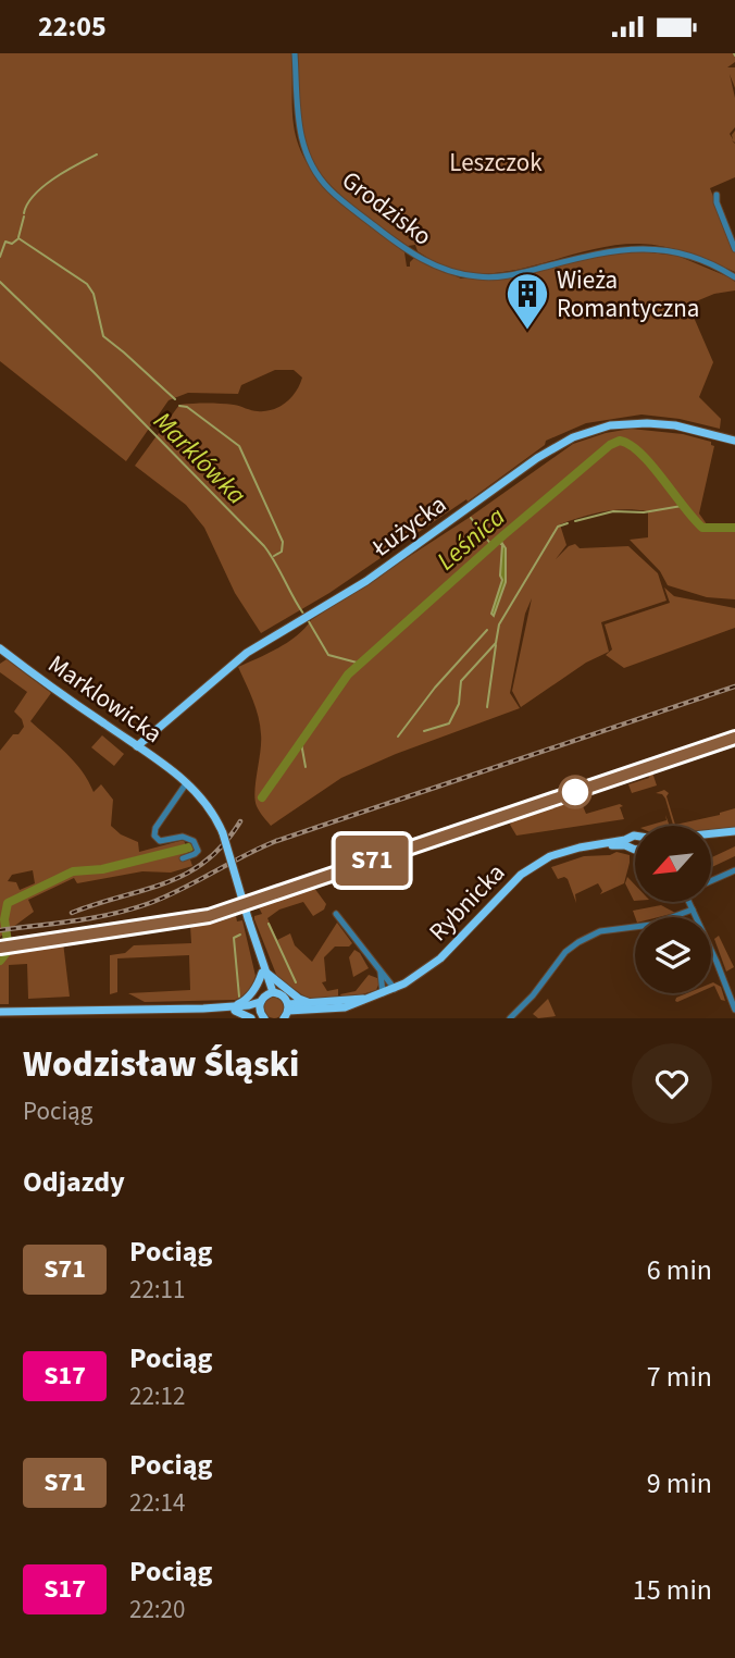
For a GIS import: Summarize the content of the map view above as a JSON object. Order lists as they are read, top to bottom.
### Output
{
  "streets": {
    "main road": ["Łużycka", "Marklowicka", "Rybnicka"],
    "street": ["Grodzisko"]
  },
  "crossings": [
    ["Łużycka", "Marklowicka"]
  ],
  "water": ["Marklówka", "Leśnica"],
  "parks": ["Leszczok"],
  "places": {
    "building": ["Wieża Romantyczna"]
  },
  "north": "bottom left",
  "page": {
    "status": "22:05",
    "on_map": "S71",
    "heading": [
      ["Wodzisław Śląski", "Pociąg"],
      "Odjazdy"
    ],
    "list": [
      {
        "mark": "S71",
        "name": "Pociąg",
        "note": "22:11",
        "value": "6 min"
      },
      {
        "mark": "S17",
        "name": "Pociąg",
        "note": "22:12",
        "value": "7 min"
      },
      {
        "mark": "S71",
        "name": "Pociąg",
        "note": "22:14",
        "value": "9 min"
      },
      {
        "mark": "S17",
        "name": "Pociąg",
        "note": "22:20",
        "value": "15 min"
      }
    ]
  }
}
